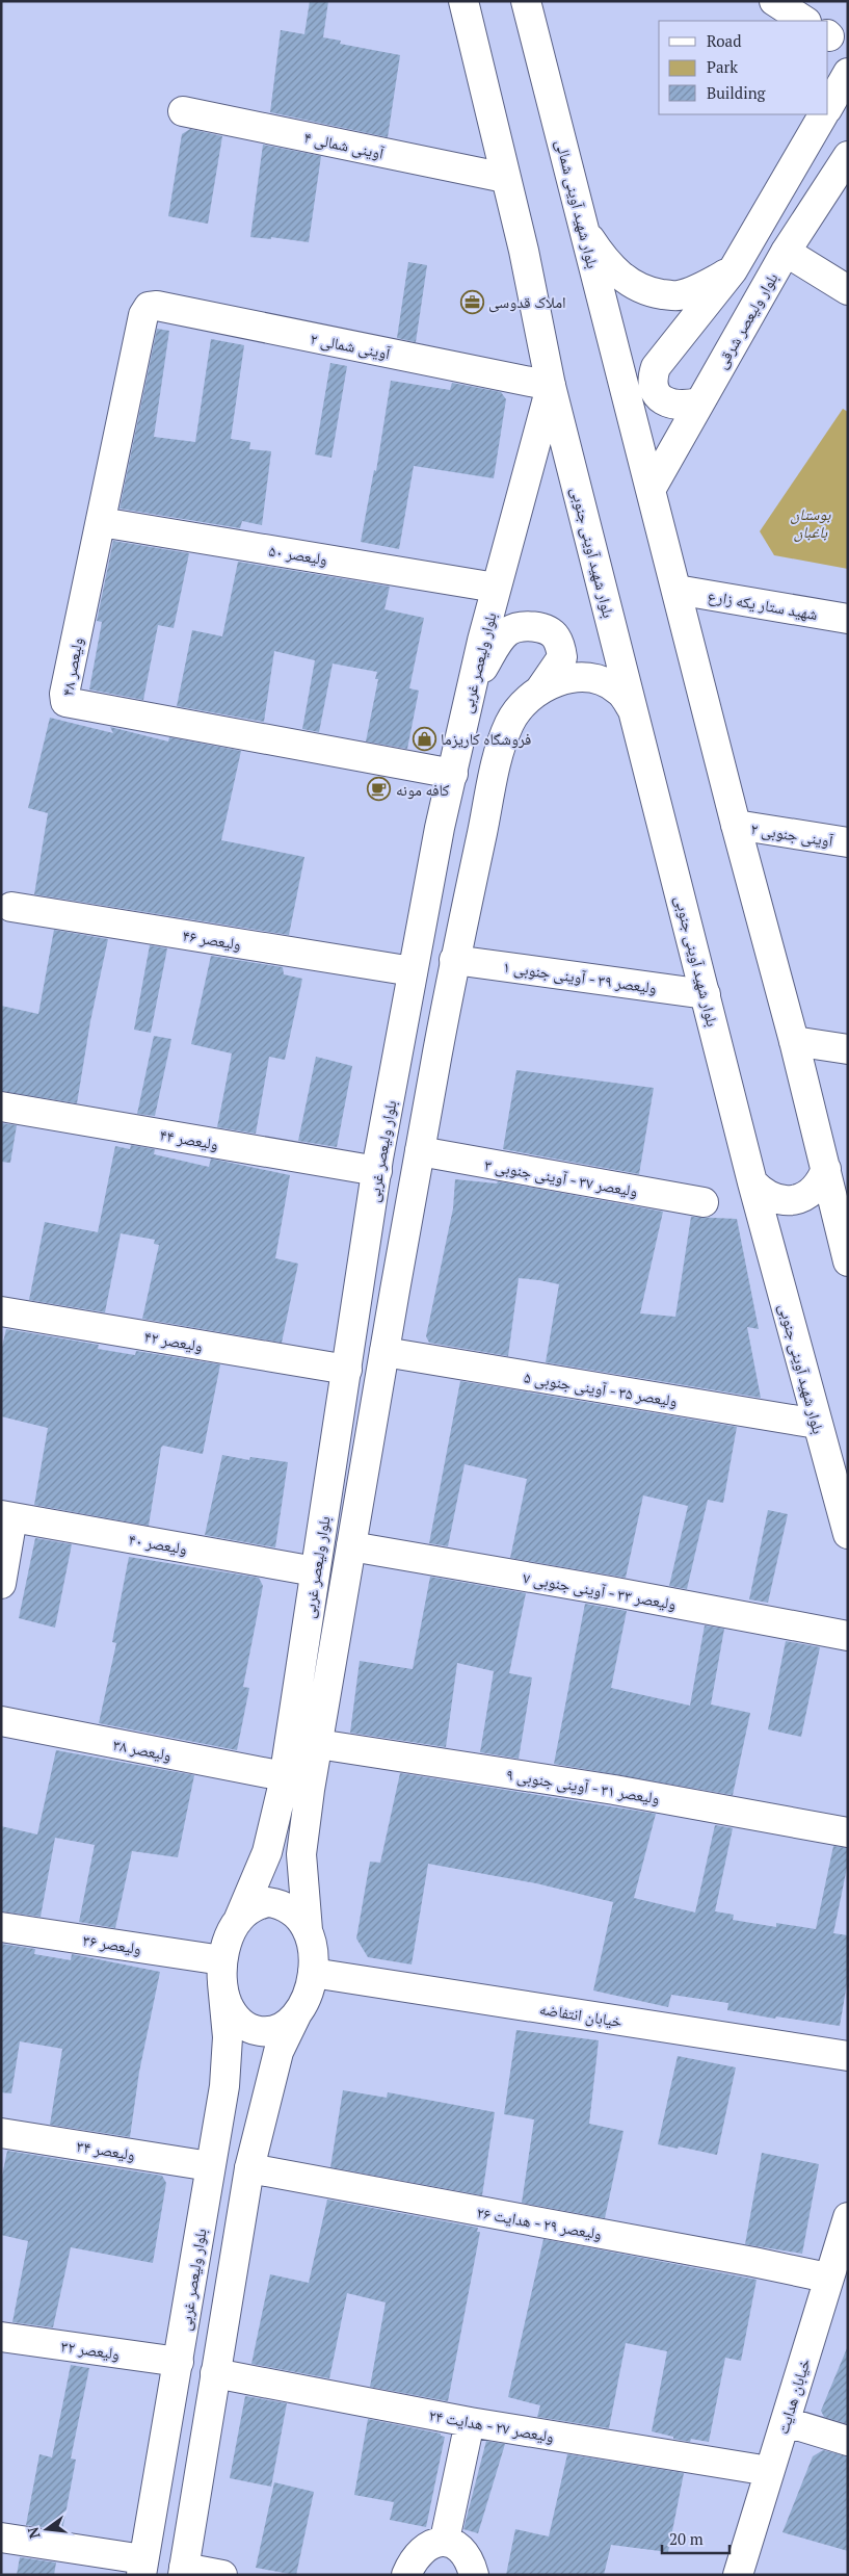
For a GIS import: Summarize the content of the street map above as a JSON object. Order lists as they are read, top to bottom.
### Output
{
  "streets": {
    "street": [
      "آوینی شمالی ۴",
      "بلوار شهید آوینی شمالی",
      "بلوار ولیعصر شرقی",
      "آوینی شمالی ۲",
      "بلوار شهید آوینی جنوبی",
      "ولیعصر ۵۰",
      "شهید ستار یکه زارع",
      "بلوار ولیعصر غربی",
      "ولیعصر ۴۸",
      "آوینی جنوبی ۲",
      "ولیعصر ۴۶",
      "ولیعصر ۳۹ - آوینی جنوبی ۱",
      "ولیعصر ۴۴",
      "ولیعصر ۳۷ - آوینی جنوبی ۳",
      "ولیعصر ۴۲",
      "ولیعصر ۳۵ - آوینی جنوبی ۵",
      "ولیعصر ۴۰",
      "ولیعصر ۳۳ - آوینی جنوبی ۷",
      "ولیعصر ۳۸",
      "ولیعصر ۳۱ - آوینی جنوبی ۹",
      "ولیعصر ۳۶",
      "خیابان انتفاضه",
      "ولیعصر ۳۴",
      "ولیعصر ۲۹ - هدایت ۲۶",
      "ولیعصر ۳۲",
      "خیابان هدایت",
      "ولیعصر ۲۷ - هدایت ۲۴"
    ]
  },
  "crossings": [
    ["بلوار شهید آوینی شمالی", "بلوار ولیعصر شرقی"],
    ["آوینی شمالی ۲", "بلوار شهید آوینی جنوبی"],
    ["آوینی شمالی ۲", "بلوار ولیعصر غربی"],
    ["آوینی شمالی ۲", "ولیعصر ۴۸"],
    ["بلوار شهید آوینی جنوبی", "بلوار ولیعصر غربی"],
    ["بلوار شهید آوینی جنوبی", "ولیعصر ۳۹ - آوینی جنوبی ۱"],
    ["بلوار شهید آوینی جنوبی", "ولیعصر ۳۵ - آوینی جنوبی ۵"],
    ["ولیعصر ۵۰", "بلوار ولیعصر غربی"],
    ["ولیعصر ۵۰", "ولیعصر ۴۸"],
    ["بلوار ولیعصر غربی", "ولیعصر ۴۸"],
    ["بلوار ولیعصر غربی", "ولیعصر ۴۶"],
    ["بلوار ولیعصر غربی", "ولیعصر ۳۹ - آوینی جنوبی ۱"],
    ["بلوار ولیعصر غربی", "ولیعصر ۴۴"],
    ["بلوار ولیعصر غربی", "ولیعصر ۳۷ - آوینی جنوبی ۳"],
    ["بلوار ولیعصر غربی", "ولیعصر ۴۲"],
    ["بلوار ولیعصر غربی", "ولیعصر ۳۵ - آوینی جنوبی ۵"],
    ["بلوار ولیعصر غربی", "ولیعصر ۴۰"],
    ["بلوار ولیعصر غربی", "ولیعصر ۳۳ - آوینی جنوبی ۷"],
    ["بلوار ولیعصر غربی", "ولیعصر ۳۸"],
    ["بلوار ولیعصر غربی", "ولیعصر ۳۱ - آوینی جنوبی ۹"],
    ["بلوار ولیعصر غربی", "ولیعصر ۳۶"],
    ["بلوار ولیعصر غربی", "خیابان انتفاضه"],
    ["بلوار ولیعصر غربی", "ولیعصر ۳۴"],
    ["بلوار ولیعصر غربی", "ولیعصر ۳۲"],
    ["ولیعصر ۳۶", "خیابان انتفاضه"],
    ["ولیعصر ۲۹ - هدایت ۲۶", "خیابان هدایت"],
    ["خیابان هدایت", "ولیعصر ۲۷ - هدایت ۲۴"]
  ],
  "parks": ["بوستان باغبان"],
  "places": {
    "office": ["املاک قدوسی"],
    "shop": ["فروشگاه کاریزما"],
    "cafe": ["کافه مونه"]
  },
  "legend": ["Road", "Park", "Building"],
  "scale_bar": "20 m",
  "north": "left"
}
